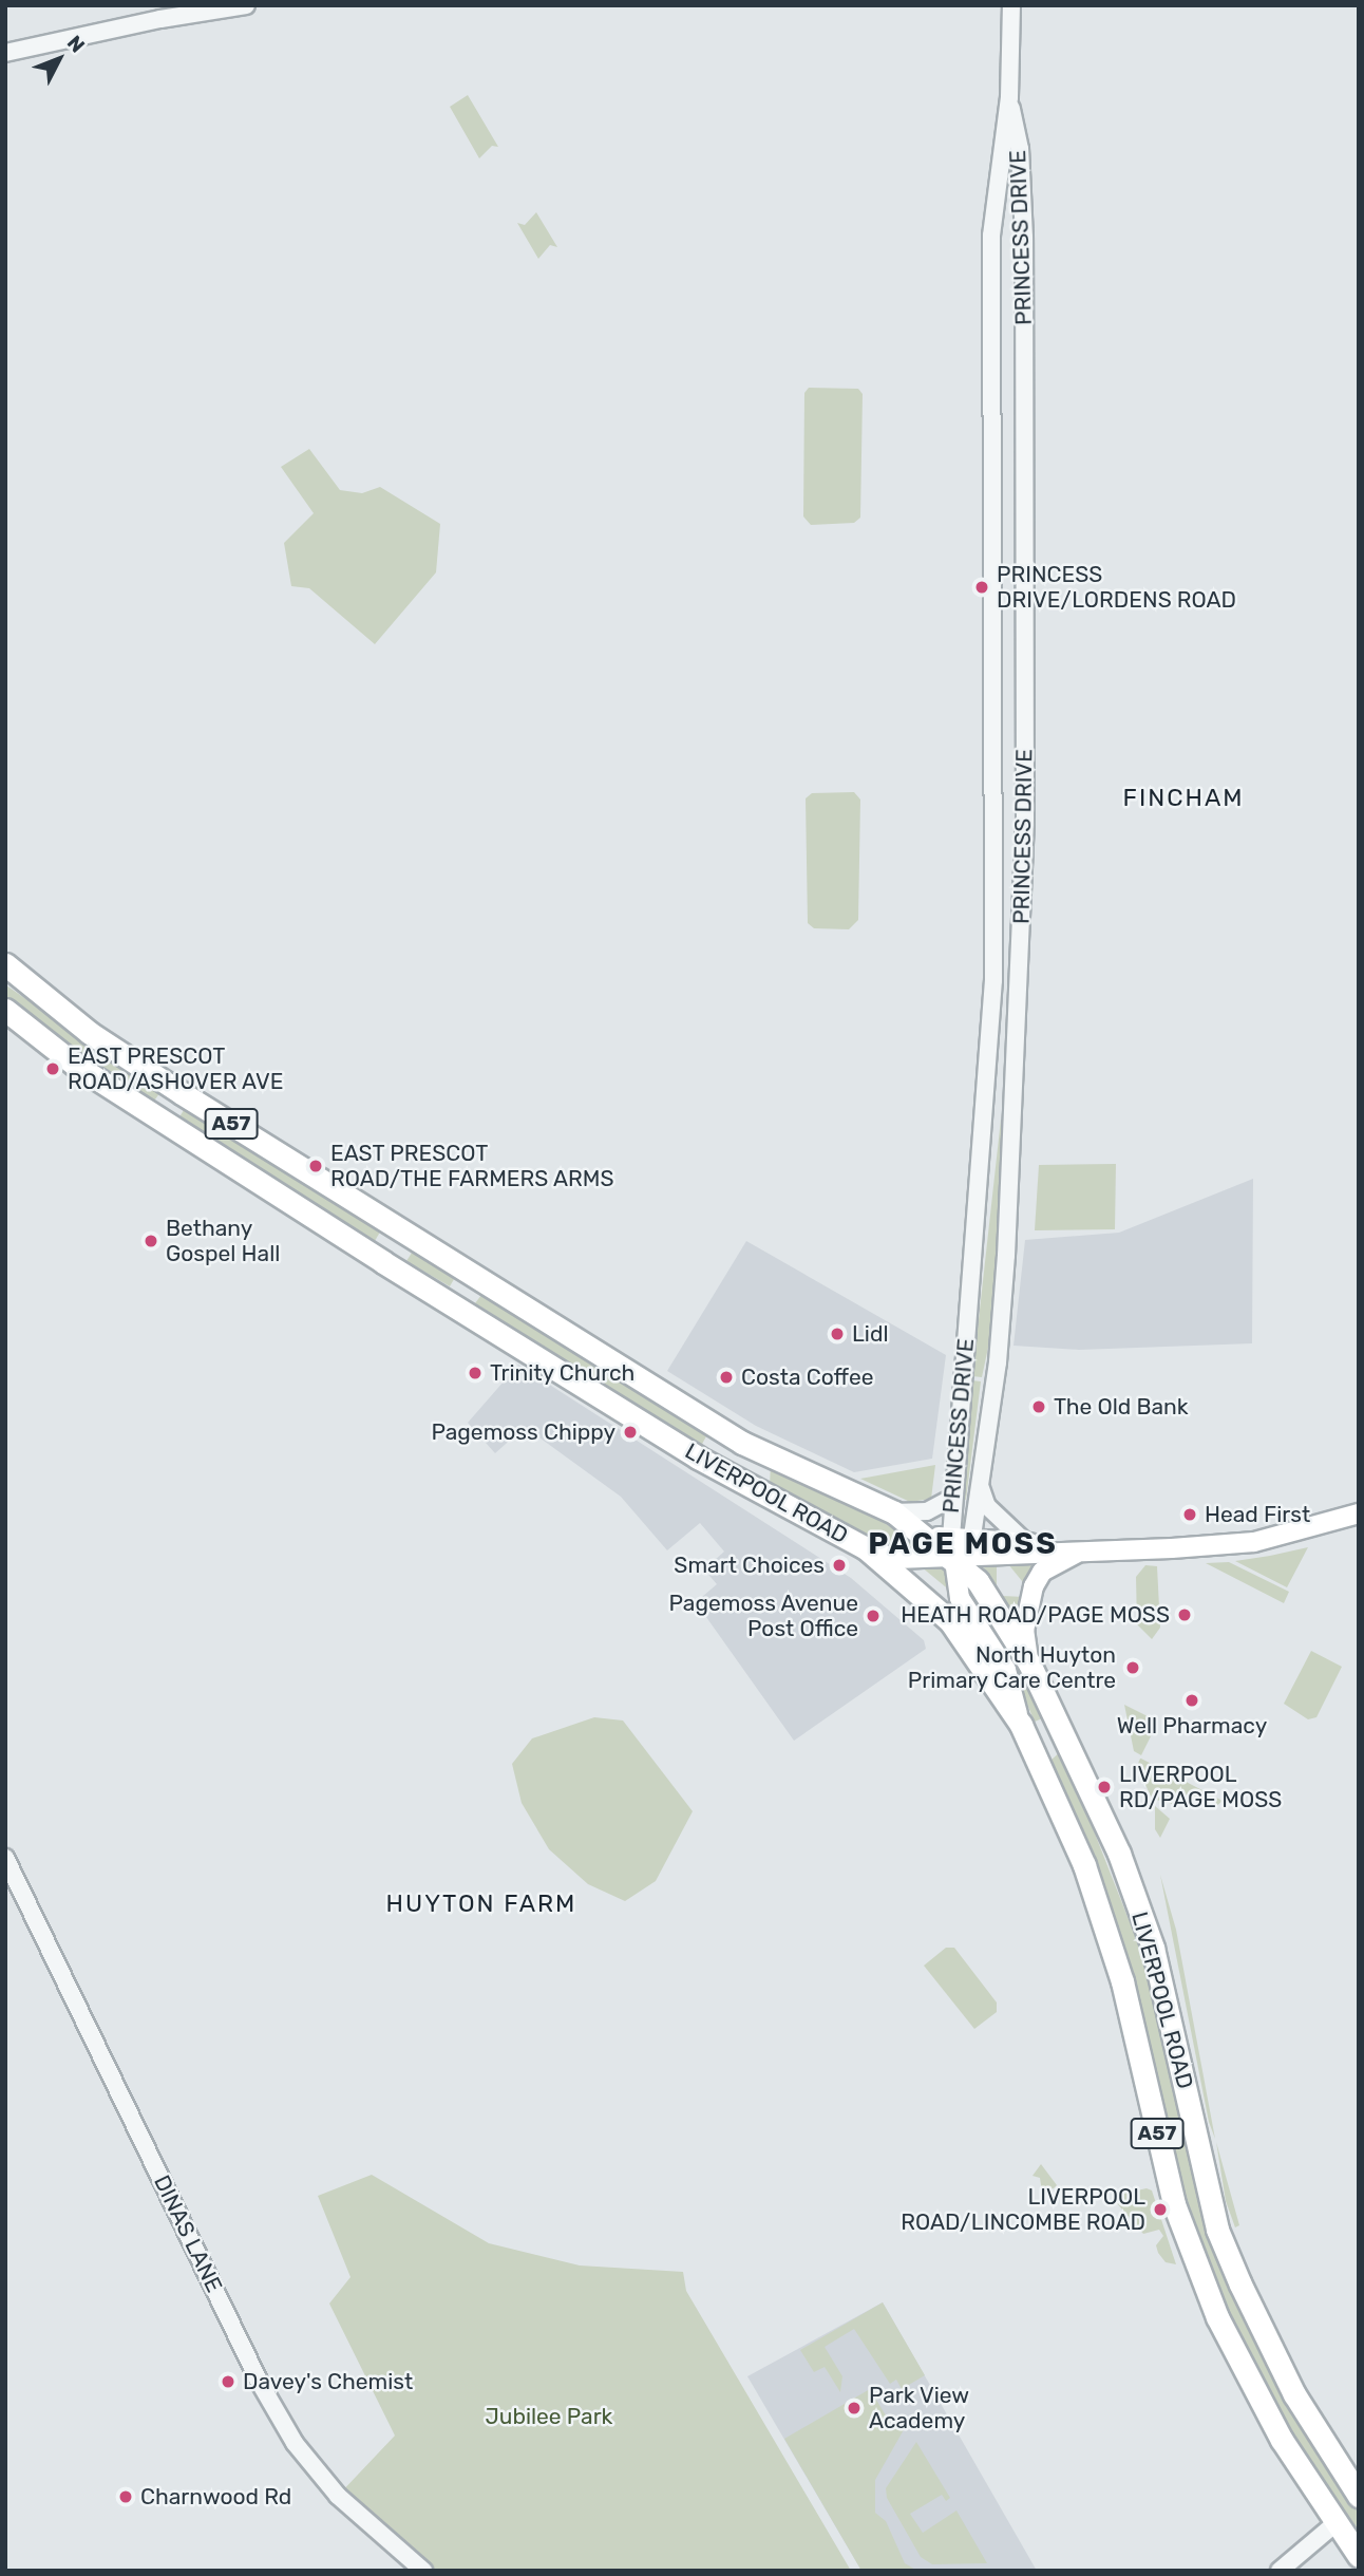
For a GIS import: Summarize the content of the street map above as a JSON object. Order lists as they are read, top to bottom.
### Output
{
  "streets": {
    "highway": ["A57", "LIVERPOOL ROAD"],
    "street": ["PRINCESS DRIVE", "DINAS LANE"]
  },
  "crossings": [
    ["PRINCESS DRIVE", "A57"],
    ["PRINCESS DRIVE", "LIVERPOOL ROAD"],
    ["A57", "LIVERPOOL ROAD"]
  ],
  "districts": ["FINCHAM", "PAGE MOSS", "HUYTON FARM"],
  "parks": ["Jubilee Park"],
  "places": [
    "PRINCESS DRIVE/LORDENS ROAD",
    "EAST PRESCOT ROAD/ASHOVER AVE",
    "EAST PRESCOT ROAD/THE FARMERS ARMS",
    "Bethany Gospel Hall",
    "Lidl",
    "Trinity Church",
    "Costa Coffee",
    "The Old Bank",
    "Pagemoss Chippy",
    "Head First",
    "Smart Choices",
    "HEATH ROAD/PAGE MOSS",
    "Pagemoss Avenue Post Office",
    "North Huyton Primary Care Centre",
    "Well Pharmacy",
    "LIVERPOOL RD/PAGE MOSS",
    "LIVERPOOL ROAD/LINCOMBE ROAD",
    "Davey's Chemist",
    "Park View Academy",
    "Charnwood Rd"
  ],
  "north": "top right"
}
